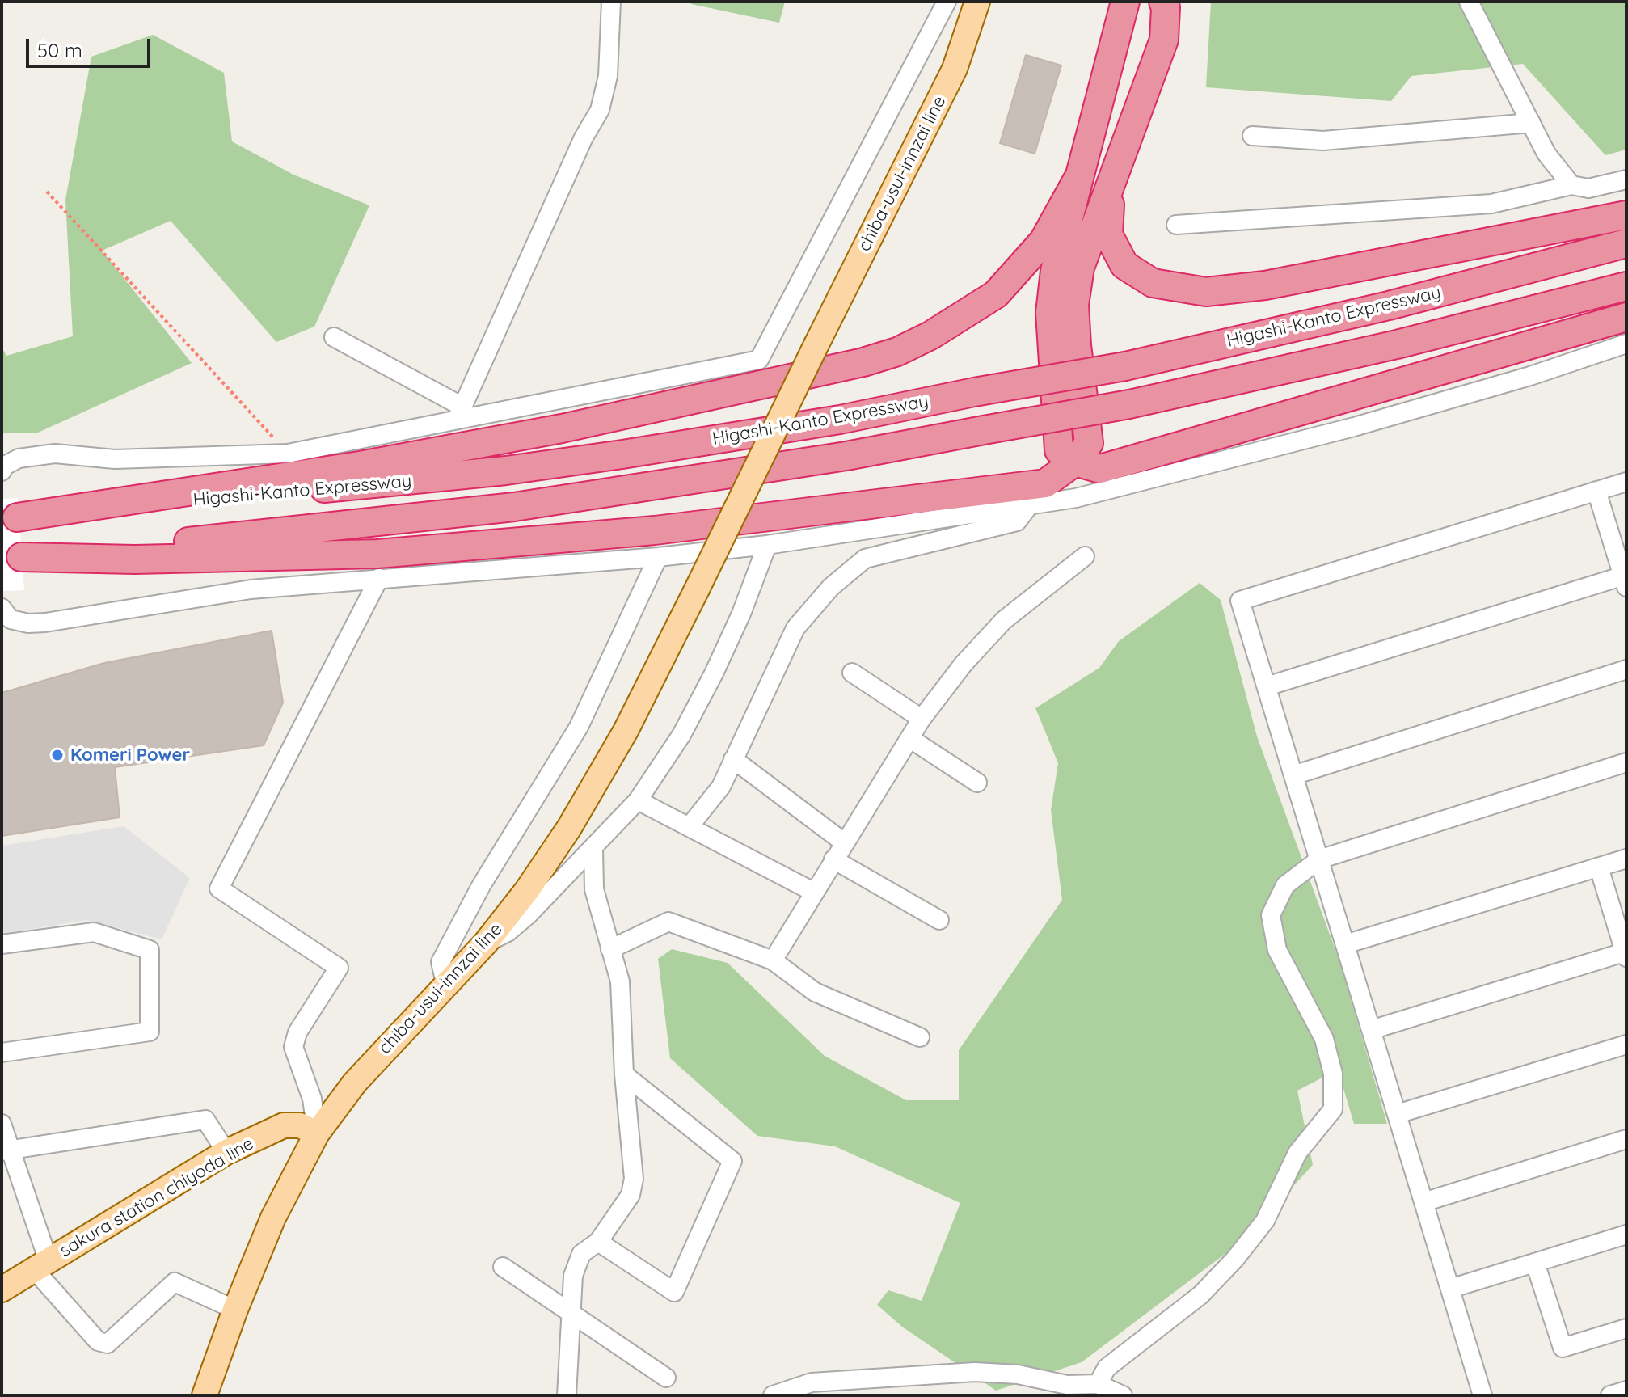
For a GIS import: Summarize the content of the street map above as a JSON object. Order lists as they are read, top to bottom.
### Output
{
  "streets": {
    "highway": ["Higashi-Kanto Expressway"],
    "main road": ["chiba-usui-innzai line", "sakura station chiyoda line"]
  },
  "crossings": [
    ["chiba-usui-innzai line", "sakura station chiyoda line"]
  ],
  "places": ["Komeri Power"],
  "scale_bar": "50 m"
}
